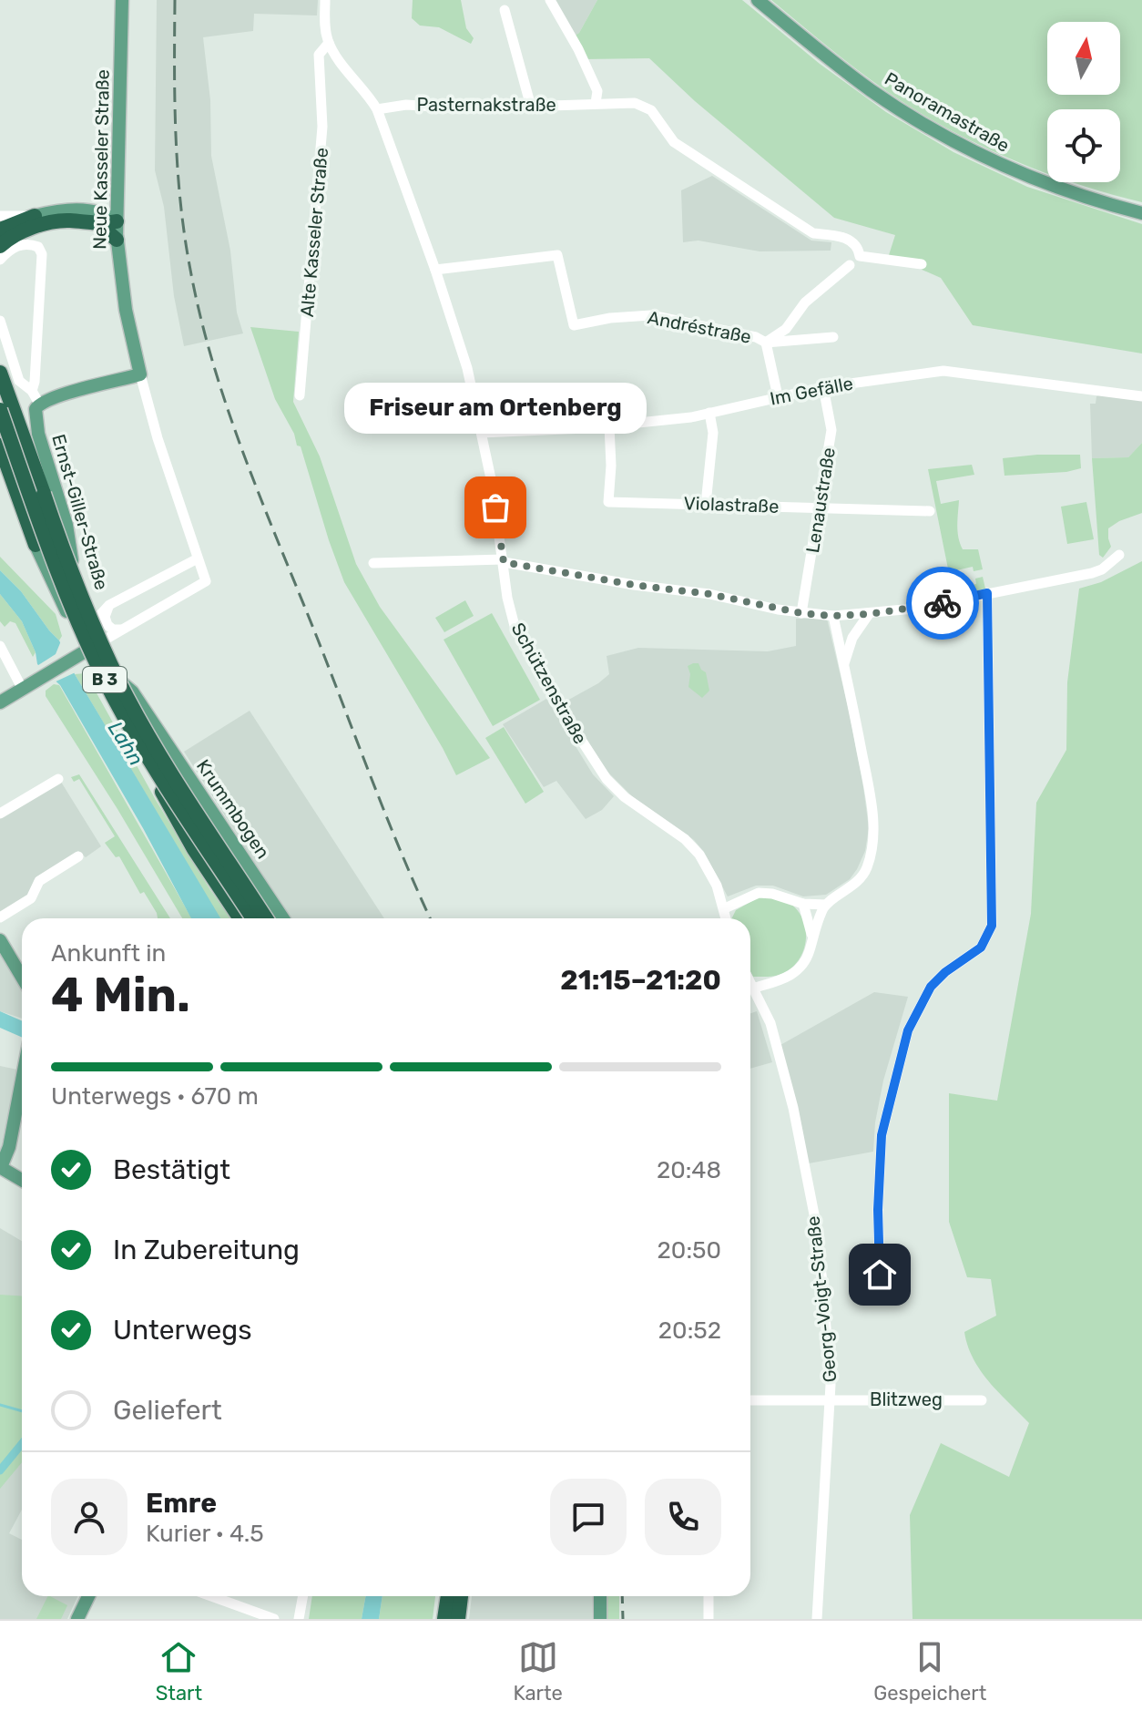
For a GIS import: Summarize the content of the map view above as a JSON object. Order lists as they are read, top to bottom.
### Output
{
  "streets": {
    "highway": ["B 3"],
    "main road": [
      "Panoramastraße",
      "Neue Kasseler Straße",
      "Ernst-Giller-Straße",
      "Krummbogen"
    ],
    "street": [
      "Pasternakstraße",
      "Alte Kasseler Straße",
      "Andréstraße",
      "Im Gefälle",
      "Lenaustraße",
      "Violastraße",
      "Schützenstraße",
      "Georg-Voigt-Straße",
      "Blitzweg"
    ]
  },
  "crossings": [
    ["Pasternakstraße", "Schützenstraße"],
    ["Alte Kasseler Straße", "Schützenstraße"],
    ["Andréstraße", "Im Gefälle"],
    ["Andréstraße", "Schützenstraße"],
    ["Im Gefälle", "Lenaustraße"],
    ["Im Gefälle", "Violastraße"],
    ["Im Gefälle", "Schützenstraße"],
    ["Lenaustraße", "Violastraße"],
    ["Ernst-Giller-Straße", "Krummbogen"],
    ["B 3", "Krummbogen"],
    ["Georg-Voigt-Straße", "Blitzweg"]
  ],
  "water": ["Lahn"],
  "places": ["Friseur am Ortenberg"],
  "north": "top",
  "page": {
    "bubble": "Friseur am Ortenberg",
    "heading": ["4 Min.", "Ankunft in", "21:15–21:20"],
    "panel": ["Emre", "Kurier · 4.5"],
    "bar": "Unterwegs · 670 m",
    "list": [
      ["Bestätigt", "20:48"],
      ["In Zubereitung", "20:50"],
      ["Unterwegs", "20:52"],
      "Geliefert"
    ],
    "tabs": ["Start", "Karte", "Gespeichert"]
  }
}
